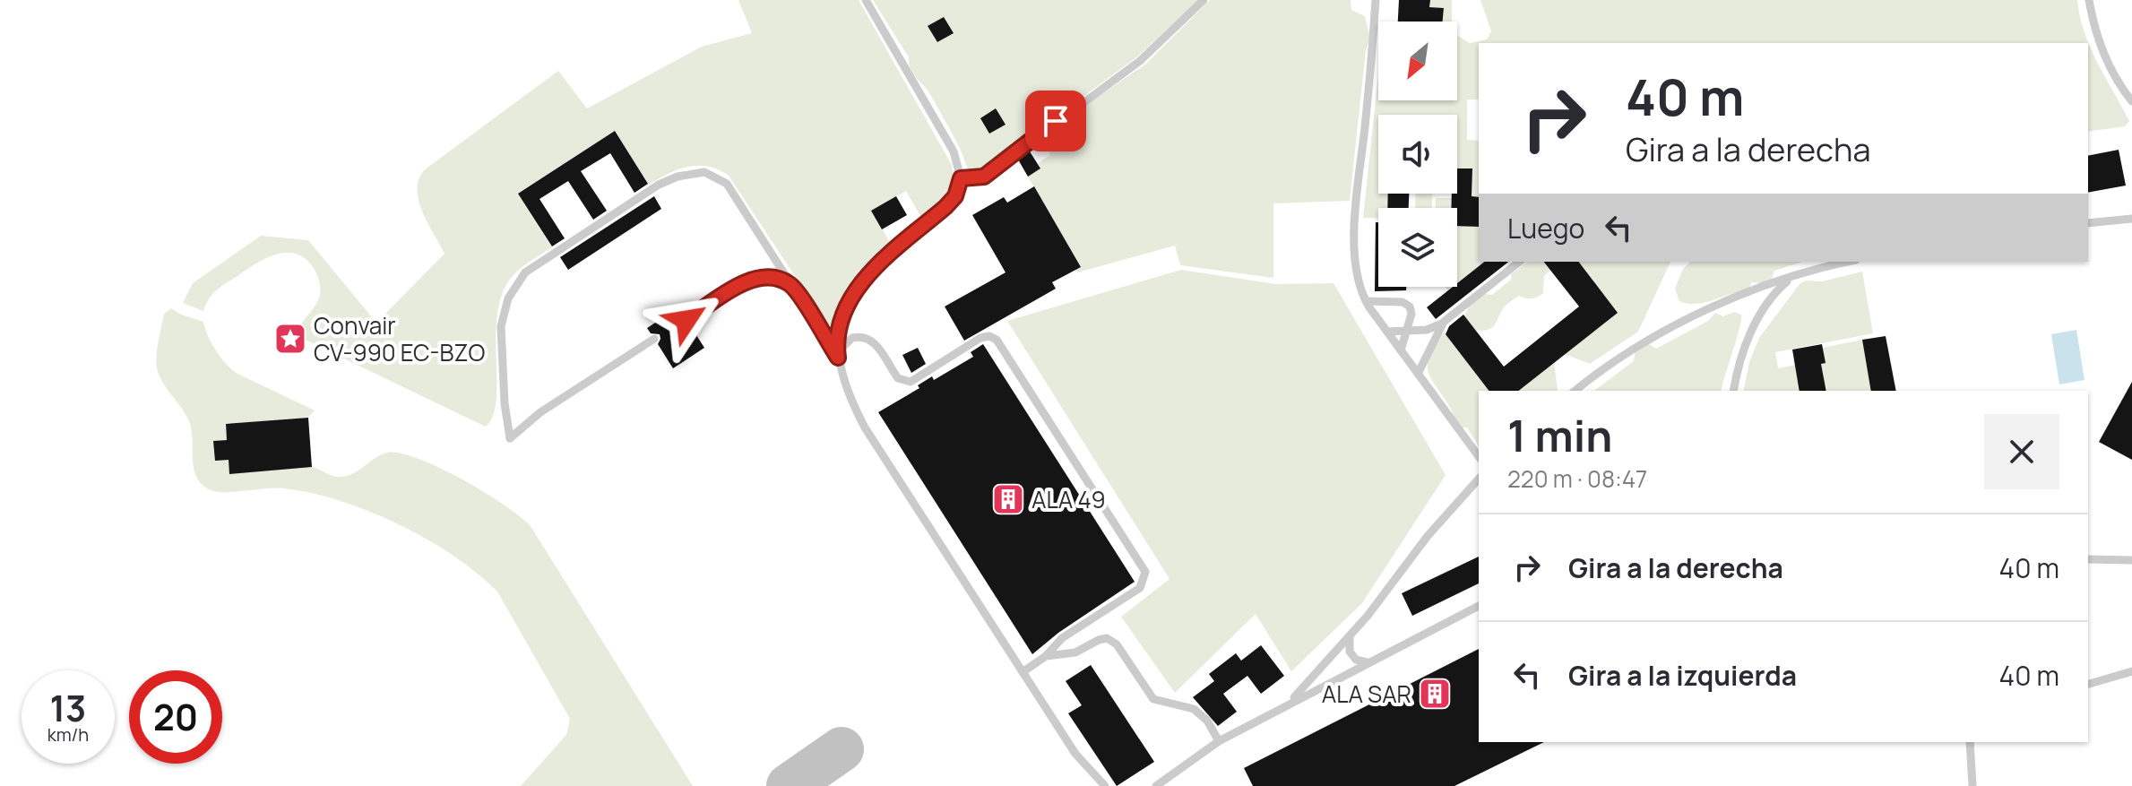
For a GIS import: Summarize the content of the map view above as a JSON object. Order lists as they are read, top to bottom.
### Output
{
  "places": {
    "place": ["Convair CV-990 EC-BZO"],
    "building": ["ALA 49", "ALA SAR"]
  },
  "north": "bottom left",
  "page": {
    "turn": ["40 m", "Gira a la derecha"],
    "then": "Luego",
    "heading": ["1 min", "220 m · 08:47"],
    "list": [
      {
        "name": "Gira a la derecha",
        "value": "40 m"
      },
      {
        "name": "Gira a la izquierda",
        "value": "40 m"
      }
    ],
    "speed": "13 km/h",
    "limit": "20"
  }
}
